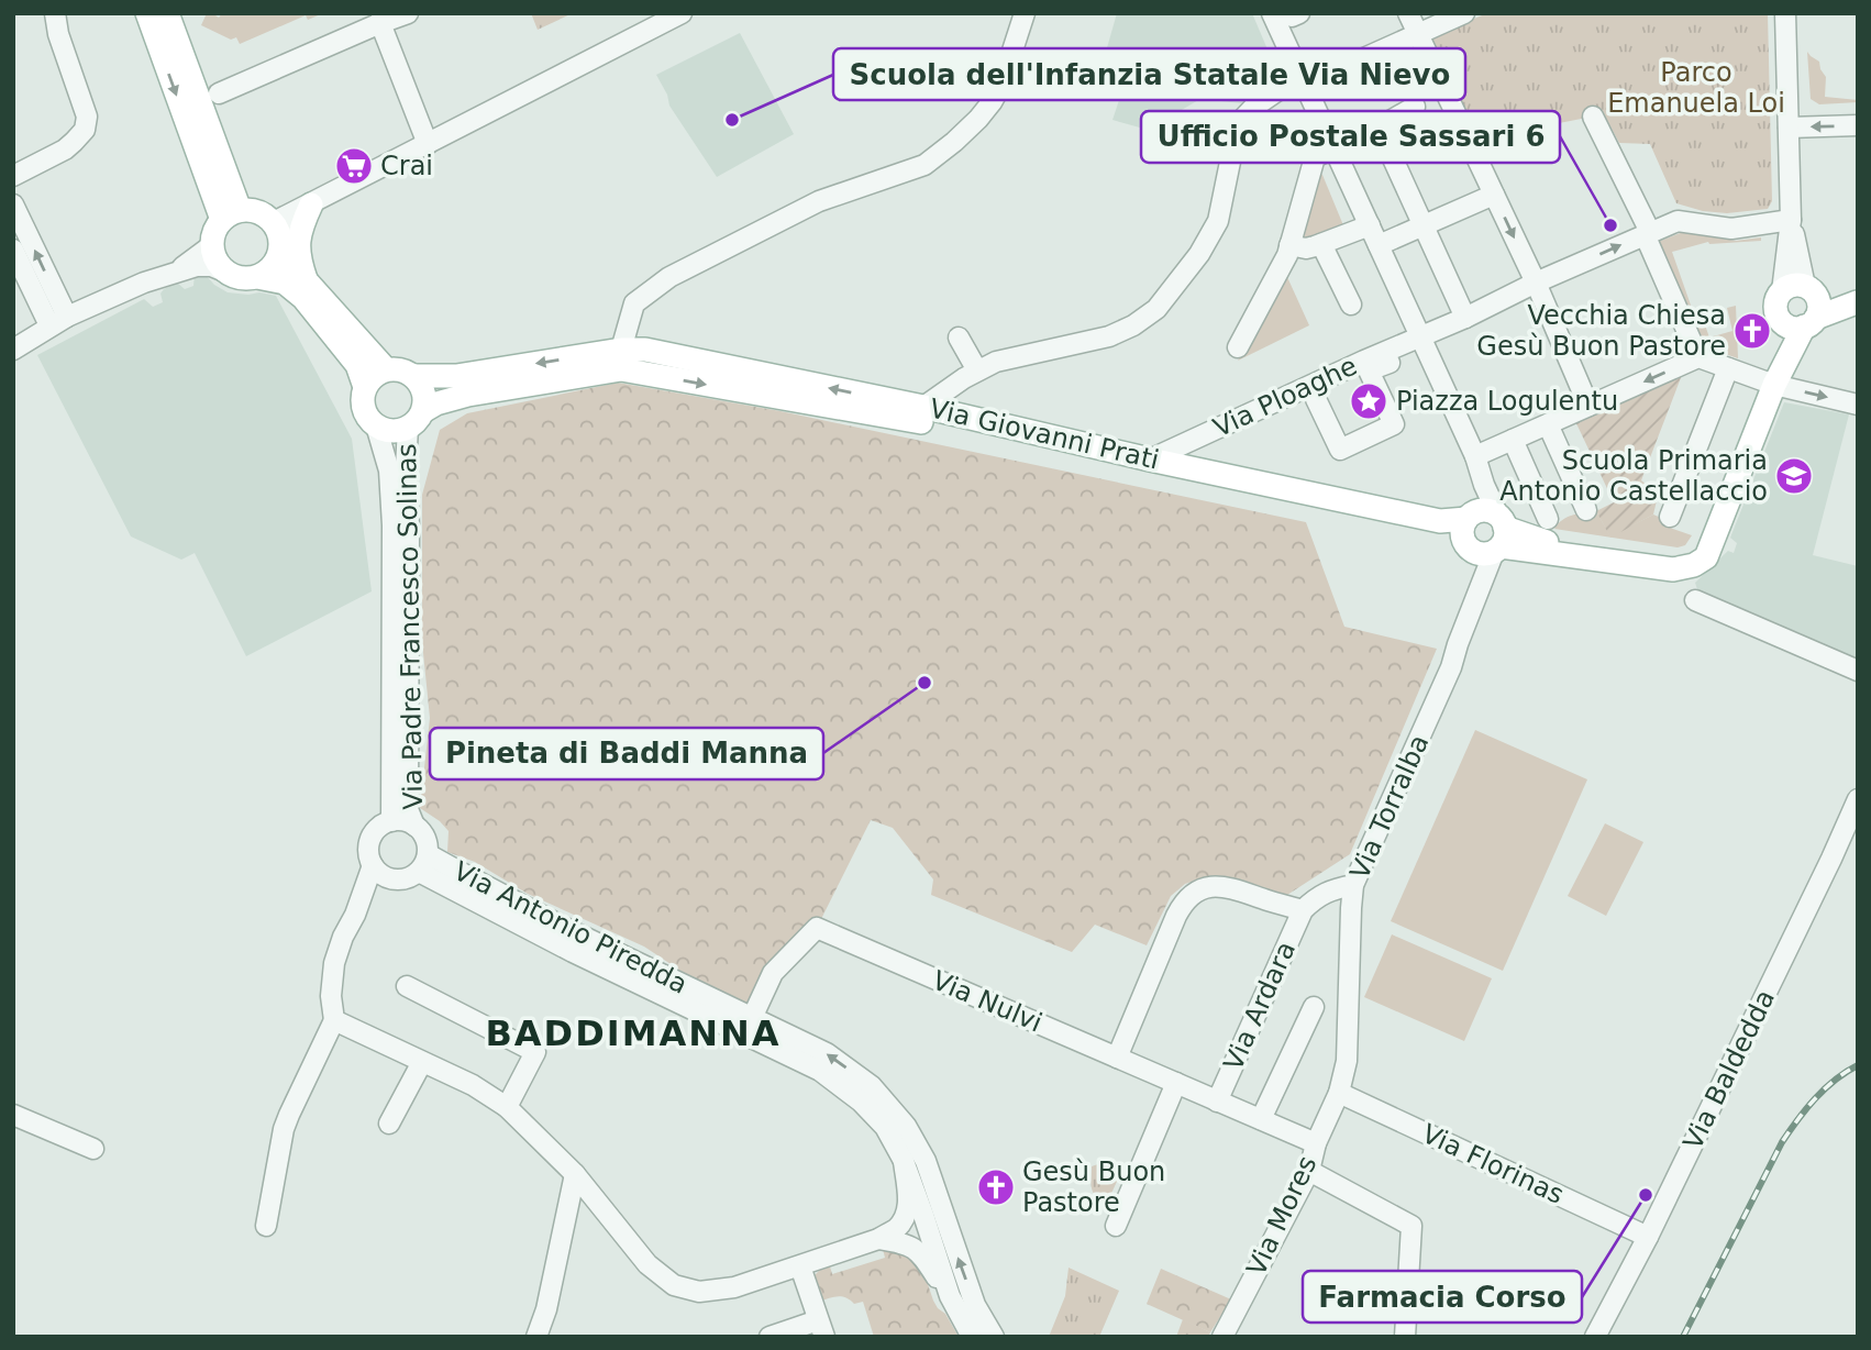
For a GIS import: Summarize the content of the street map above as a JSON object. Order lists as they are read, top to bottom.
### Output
{
  "streets": {
    "main road": ["Via Giovanni Prati"],
    "street": [
      "Via Ploaghe",
      "Via Padre Francesco Solinas",
      "Via Torralba",
      "Via Antonio Piredda",
      "Via Nulvi",
      "Via Ardara",
      "Via Baldedda",
      "Via Florinas",
      "Via Mores"
    ]
  },
  "crossings": [
    ["Via Ploaghe", "Via Giovanni Prati"],
    ["Via Giovanni Prati", "Via Padre Francesco Solinas"],
    ["Via Padre Francesco Solinas", "Via Antonio Piredda"],
    ["Via Torralba", "Via Florinas"],
    ["Via Torralba", "Via Mores"],
    ["Via Antonio Piredda", "Via Nulvi"],
    ["Via Nulvi", "Via Ardara"],
    ["Via Nulvi", "Via Mores"],
    ["Via Baldedda", "Via Florinas"],
    ["Via Florinas", "Via Mores"]
  ],
  "districts": ["BADDIMANNA"],
  "parks": ["Parco Emanuela Loi"],
  "places": {
    "other": [
      "Scuola dell'Infanzia Statale Via Nievo",
      "Ufficio Postale Sassari 6",
      "Pineta di Baddi Manna",
      "Farmacia Corso"
    ],
    "supermarket": ["Crai"],
    "church": ["Vecchia Chiesa Gesù Buon Pastore", "Gesù Buon Pastore"],
    "place": ["Piazza Logulentu"],
    "school or university": ["Scuola Primaria Antonio Castellaccio"]
  }
}
